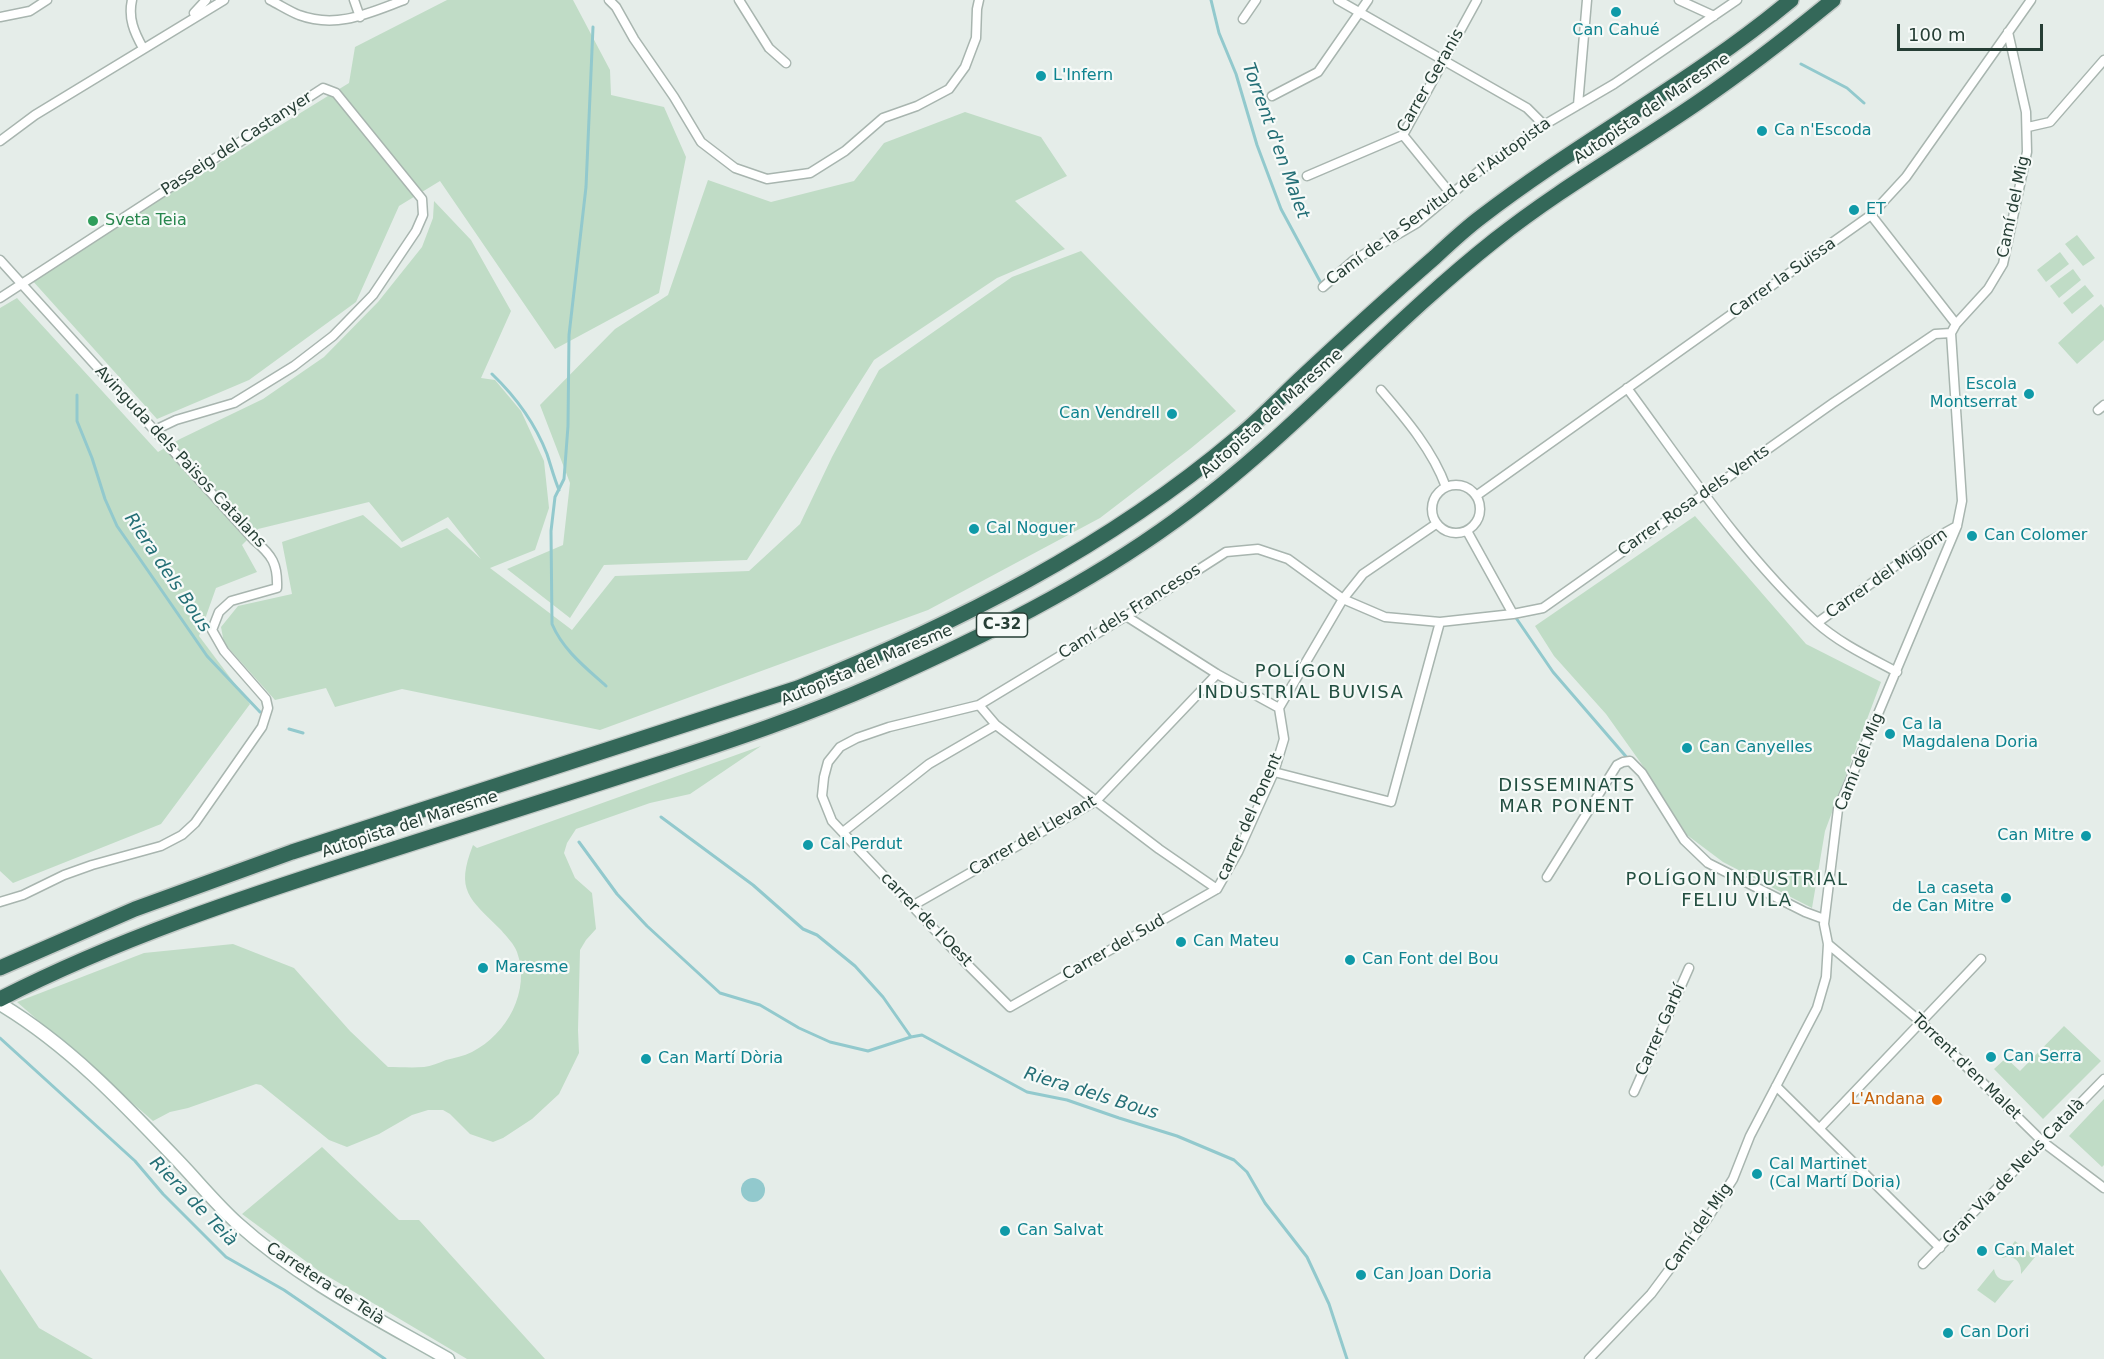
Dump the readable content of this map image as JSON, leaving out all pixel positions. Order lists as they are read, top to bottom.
{
  "streets": {
    "highway": ["Autopista del Maresme", "C-32"],
    "street": [
      "Carrer Geranis",
      "Passeig del Castanyer",
      "Camí de la Servitud de l'Autopista",
      "Camí del Mig",
      "Carrer la Suïssa",
      "Avinguda dels Països Catalans",
      "Carrer Rosa dels Vents",
      "Carrer del Migjorn",
      "Camí dels Francesos",
      "carrer del Ponent",
      "Carrer del Llevant",
      "carrer de l'Oest",
      "Carrer del Sud",
      "Carrer Garbí",
      "Torrent d'en Malet",
      "Gran Via de Neus Català",
      "Carretera de Teià"
    ]
  },
  "crossings": [
    ["Passeig del Castanyer", "Avinguda dels Països Catalans"],
    ["Camí del Mig", "Carrer la Suïssa"],
    ["Camí del Mig", "Carrer Rosa dels Vents"],
    ["Camí del Mig", "Carrer del Migjorn"],
    ["Camí del Mig", "Torrent d'en Malet"],
    ["Carrer Rosa dels Vents", "Camí dels Francesos"],
    ["Camí dels Francesos", "carrer de l'Oest"],
    ["carrer del Ponent", "Carrer del Sud"],
    ["Carrer del Llevant", "carrer de l'Oest"],
    ["carrer de l'Oest", "Carrer del Sud"],
    ["Torrent d'en Malet", "Gran Via de Neus Català"]
  ],
  "districts": ["POLÍGON INDUSTRIAL BUVISA", "DISSEMINATS MAR PONENT", "POLÍGON INDUSTRIAL FELIU VILA"],
  "water": ["Torrent d'en Malet", "Riera dels Bous", "Riera de Teià"],
  "places": [
    "Can Cahué",
    "L'Infern",
    "Ca n'Escoda",
    "ET",
    "Sveta Teia",
    "Escola Montserrat",
    "Can Vendrell",
    "Cal Noguer",
    "Can Colomer",
    "Ca la Magdalena Doria",
    "Can Canyelles",
    "Can Mitre",
    "Cal Perdut",
    "La caseta de Can Mitre",
    "Can Mateu",
    "Can Font del Bou",
    "Maresme",
    "Can Serra",
    "Can Martí Dòria",
    "L'Andana",
    "Cal Martinet (Cal Martí Doria)",
    "Can Salvat",
    "Can Malet",
    "Can Joan Doria",
    "Can Dori"
  ],
  "scale_bar": "100 m"
}
